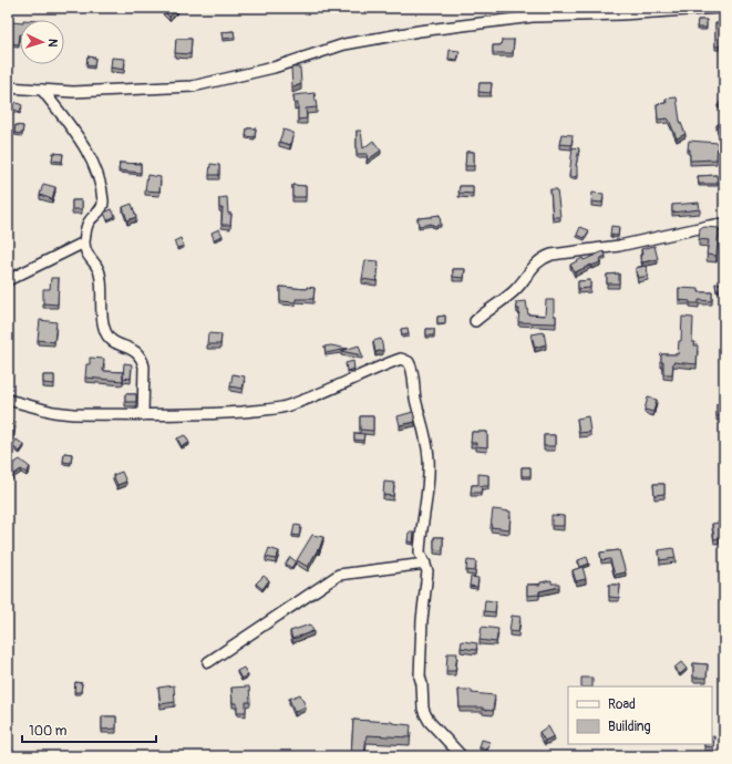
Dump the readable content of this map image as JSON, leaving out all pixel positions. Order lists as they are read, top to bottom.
{
  "legend": ["Road", "Building"],
  "scale_bar": "100 m",
  "north": "right"
}
